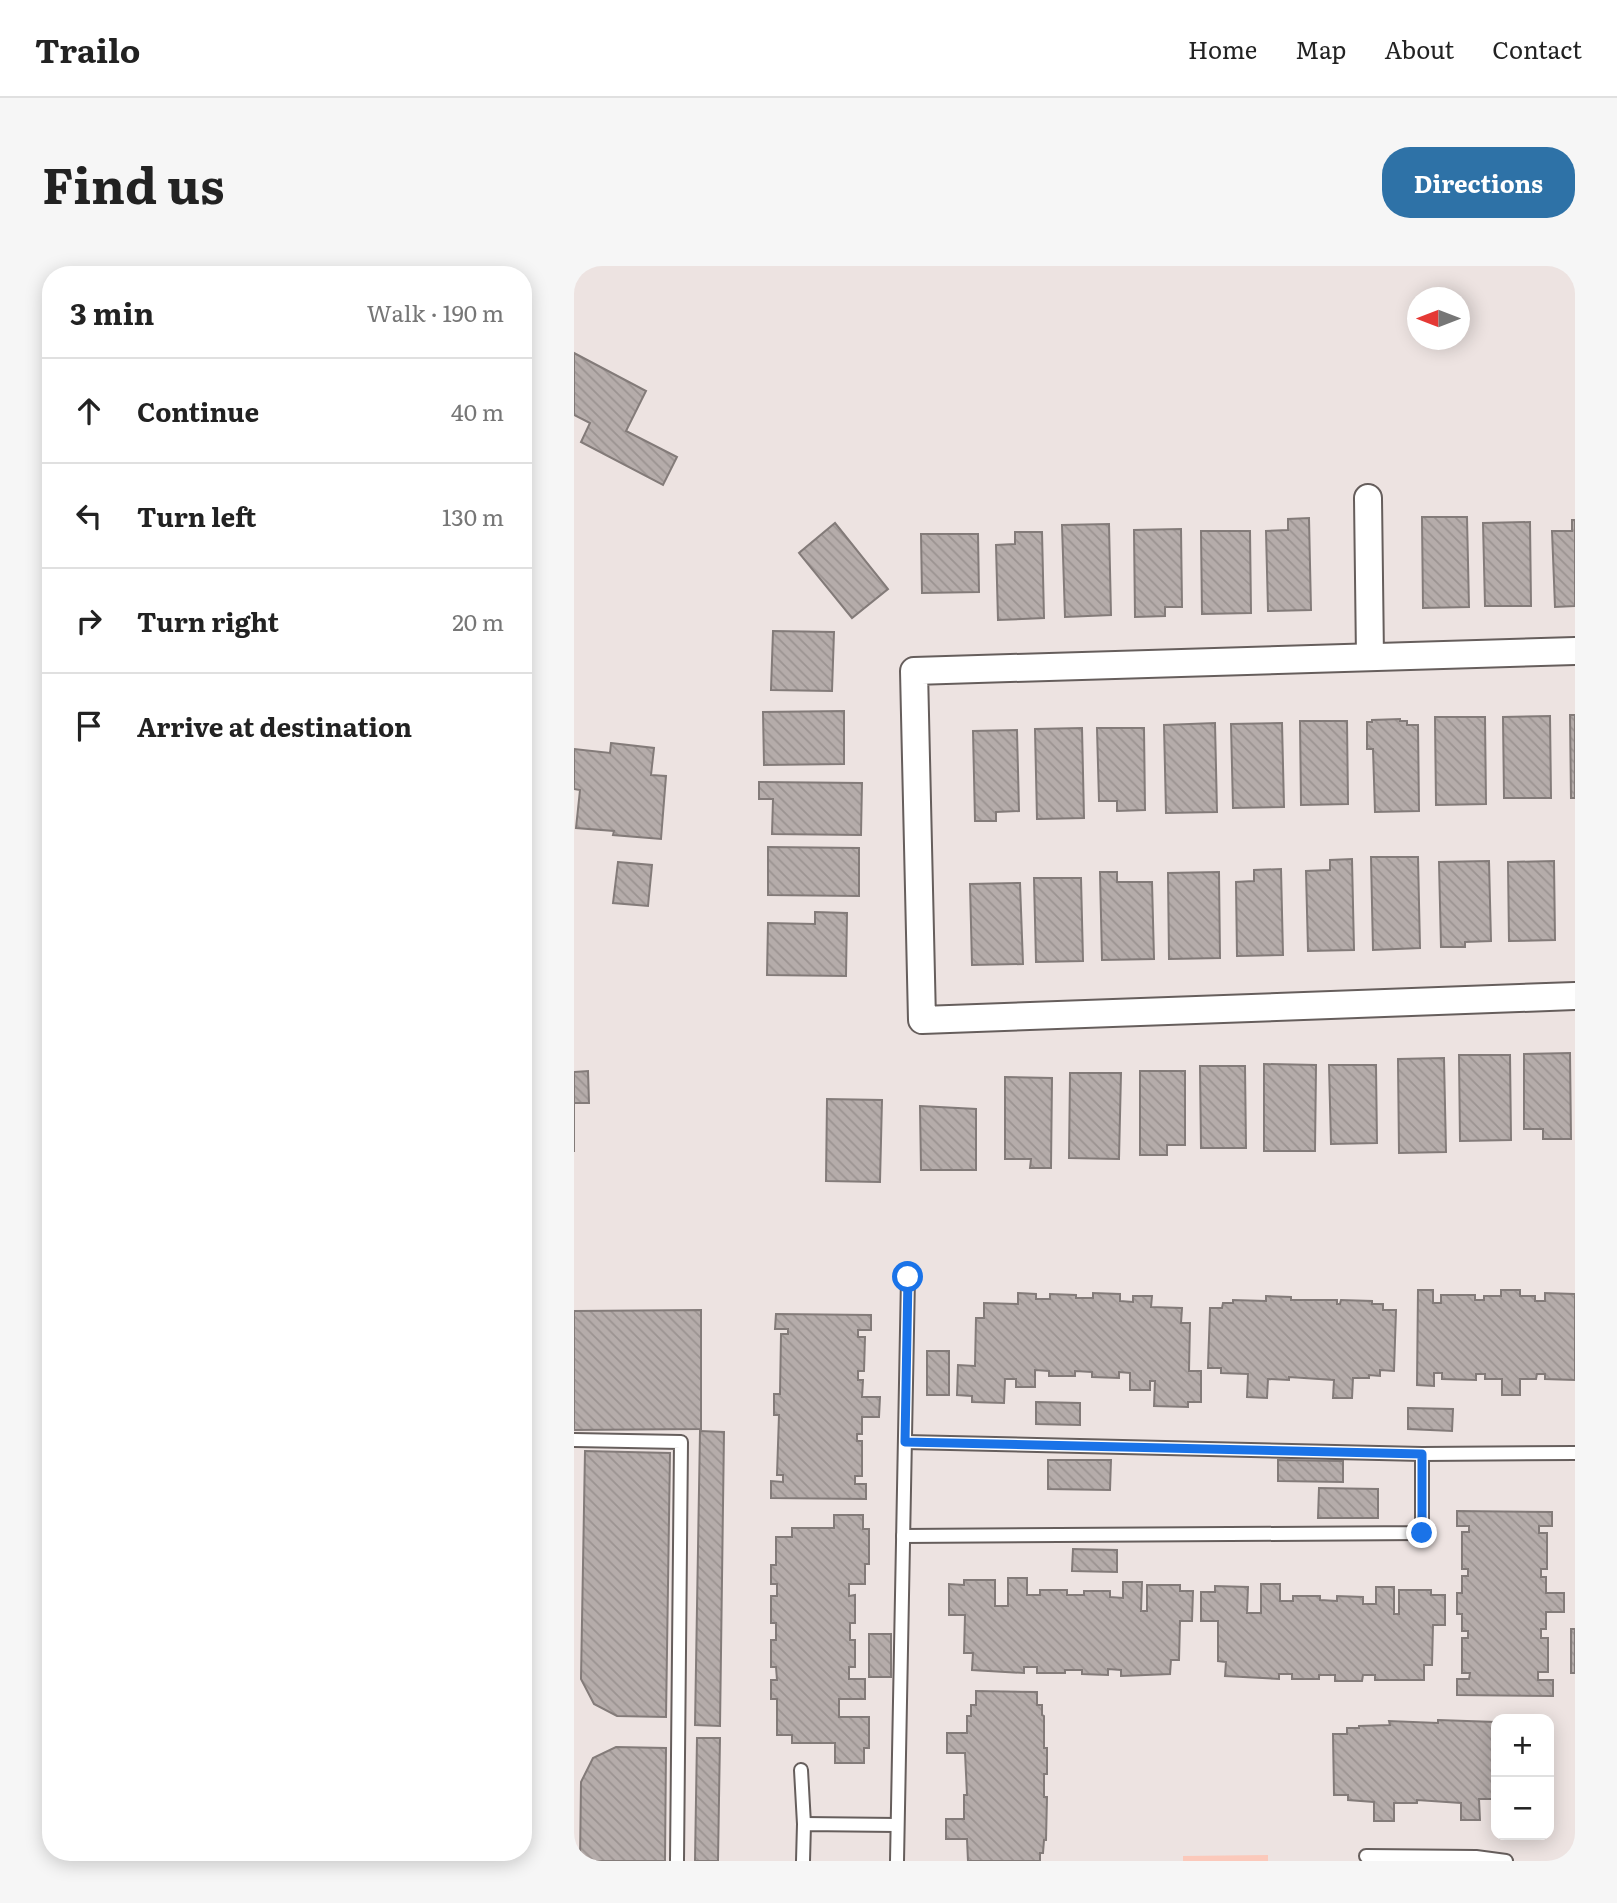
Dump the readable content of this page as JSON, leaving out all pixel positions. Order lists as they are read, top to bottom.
{
  "north": "left",
  "page": {
    "header": "Trailo",
    "nav": [
      "Home",
      "Map",
      "About",
      "Contact"
    ],
    "title": "Find us",
    "buttons": "Directions",
    "heading": ["3 min", "Walk · 190 m"],
    "list": [
      ["Continue", "40 m"],
      ["Turn left", "130 m"],
      ["Turn right", "20 m"],
      "Arrive at destination"
    ],
    "map_buttons": ["+", "−"]
  }
}
